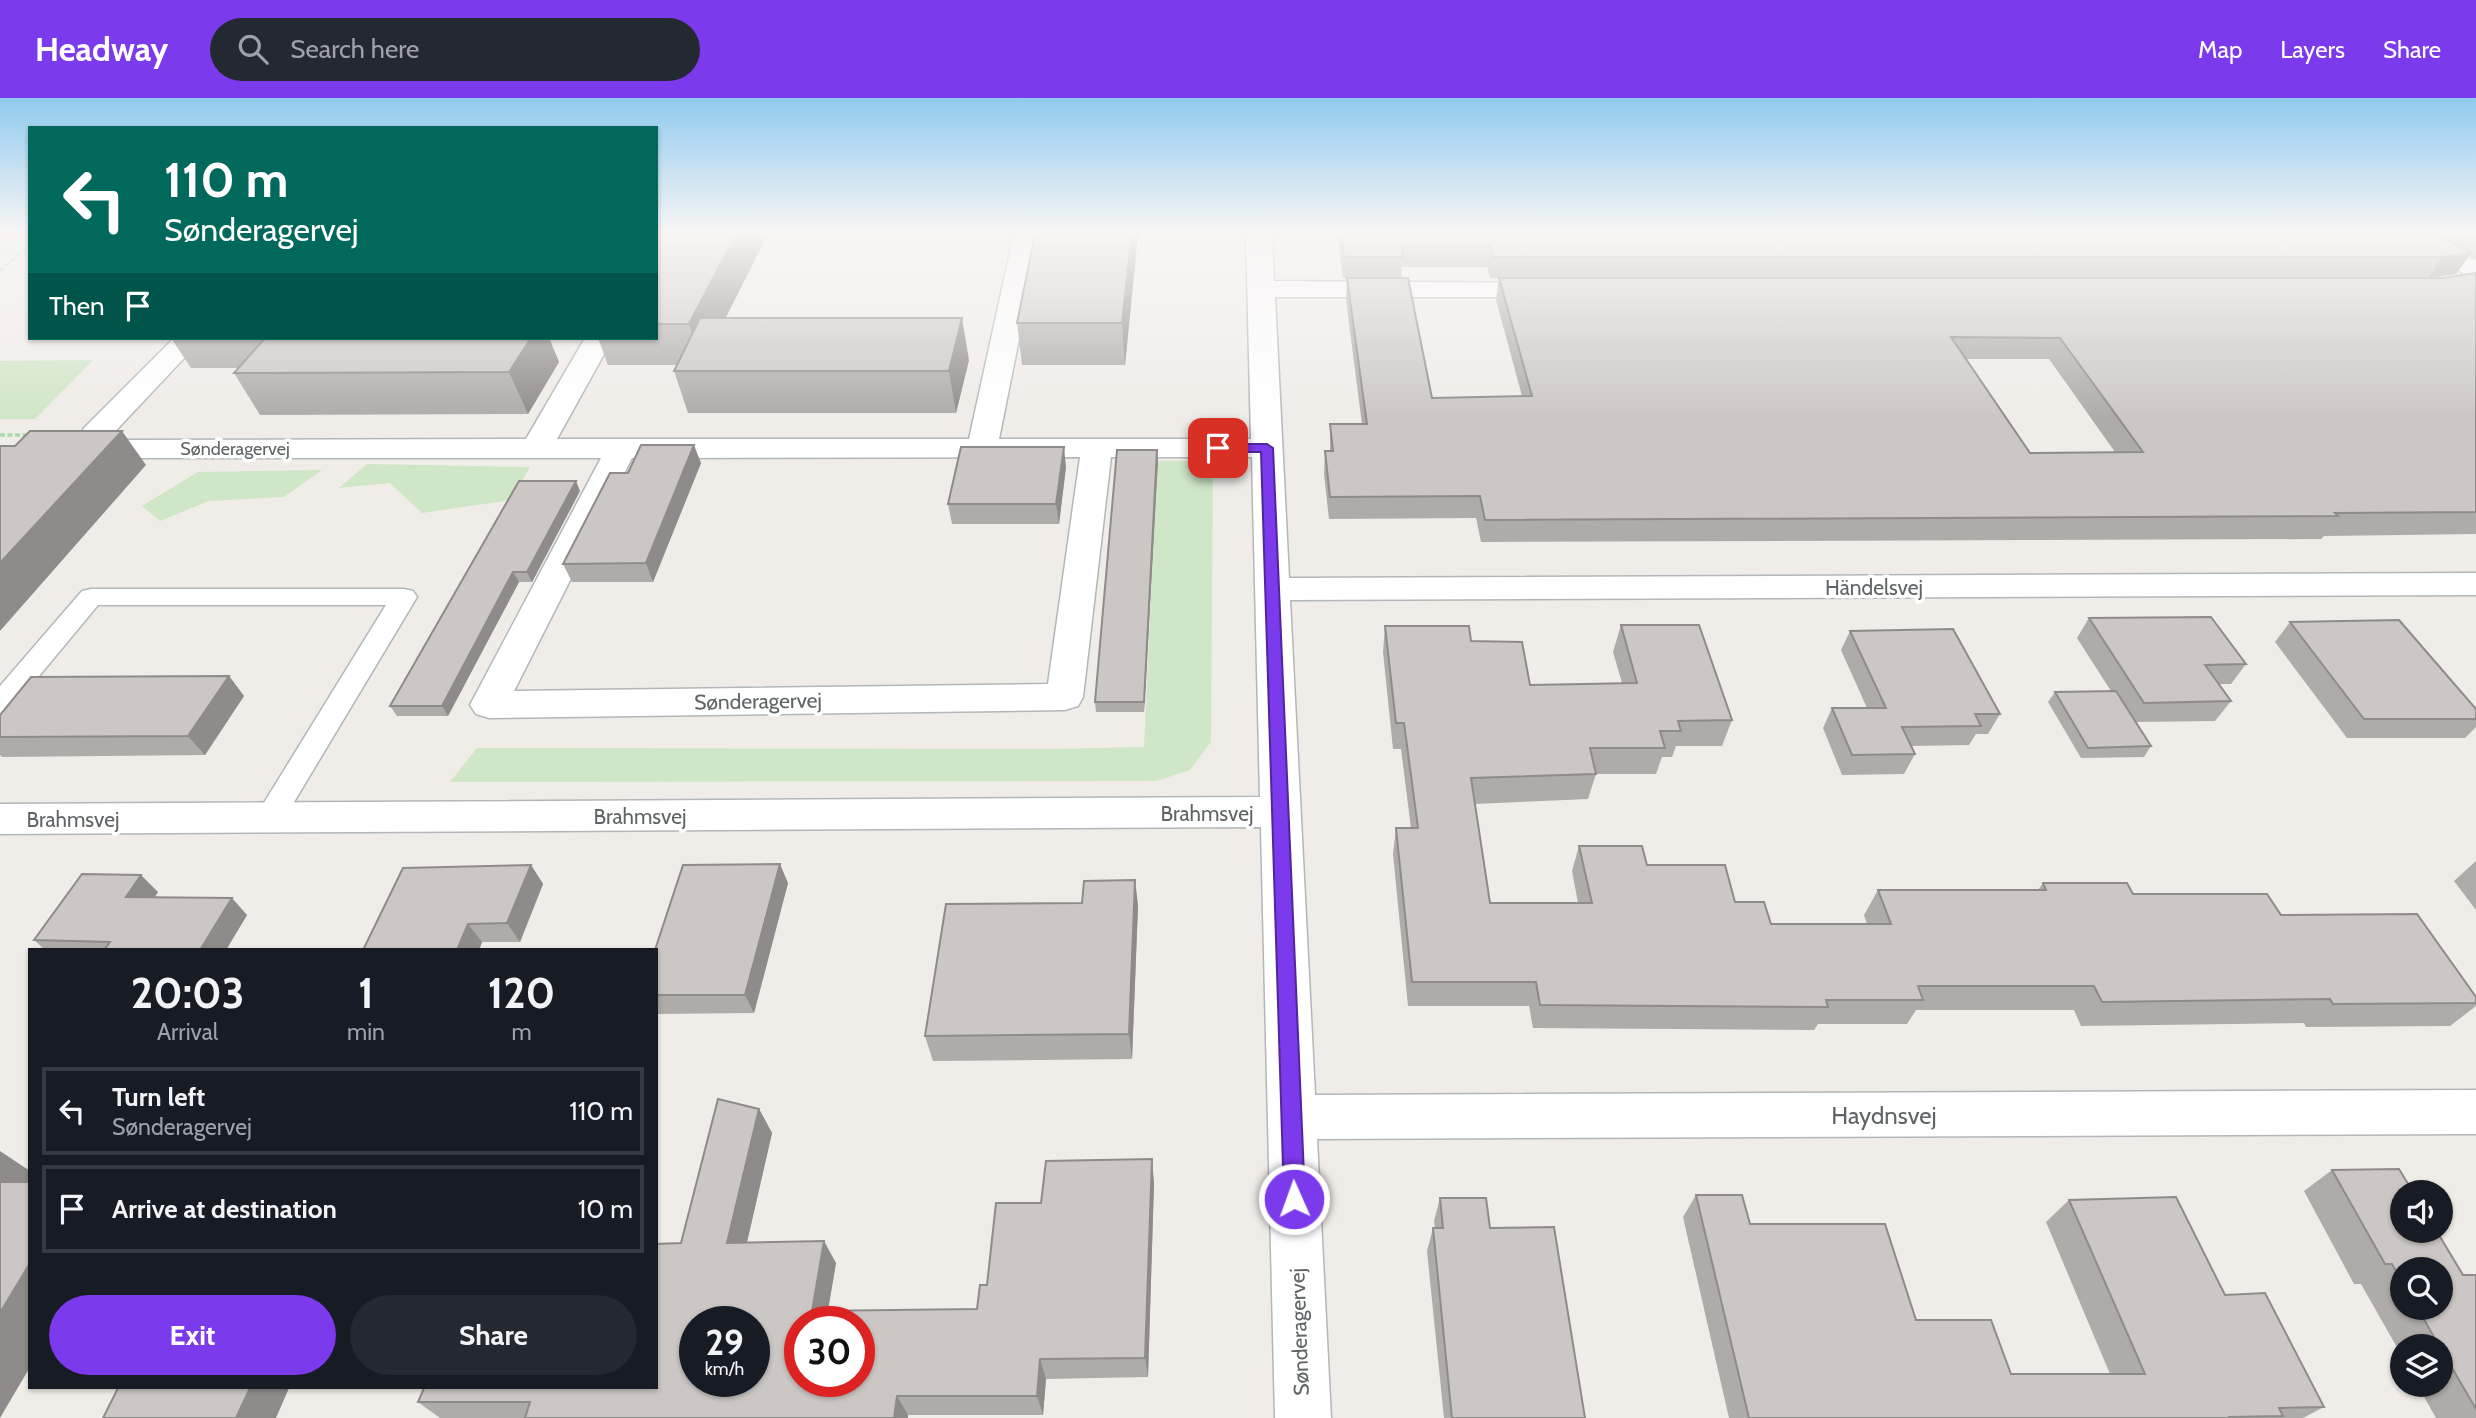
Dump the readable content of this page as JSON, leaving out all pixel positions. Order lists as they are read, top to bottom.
{
  "streets": {
    "street": [
      "Sønderagervej",
      "Händelsvej",
      "Brahmsvej",
      "Haydnsvej"
    ]
  },
  "crossings": [
    ["Sønderagervej", "Händelsvej"],
    ["Sønderagervej", "Brahmsvej"],
    ["Sønderagervej", "Haydnsvej"]
  ],
  "page": {
    "header": "Headway",
    "search": "Search here",
    "nav": ["Map", "Layers", "Share"],
    "turn": ["110 m", "Sønderagervej"],
    "then": "Then",
    "eta": [
      "20:03",
      "Arrival",
      "1",
      "min",
      "120",
      "m"
    ],
    "list": [
      {
        "name": "Turn left",
        "note": "Sønderagervej",
        "value": "110 m"
      },
      {
        "name": "Arrive at destination",
        "value": "10 m"
      }
    ],
    "buttons": ["Exit", "Share"],
    "speed": "29 km/h",
    "limit": "30"
  }
}
